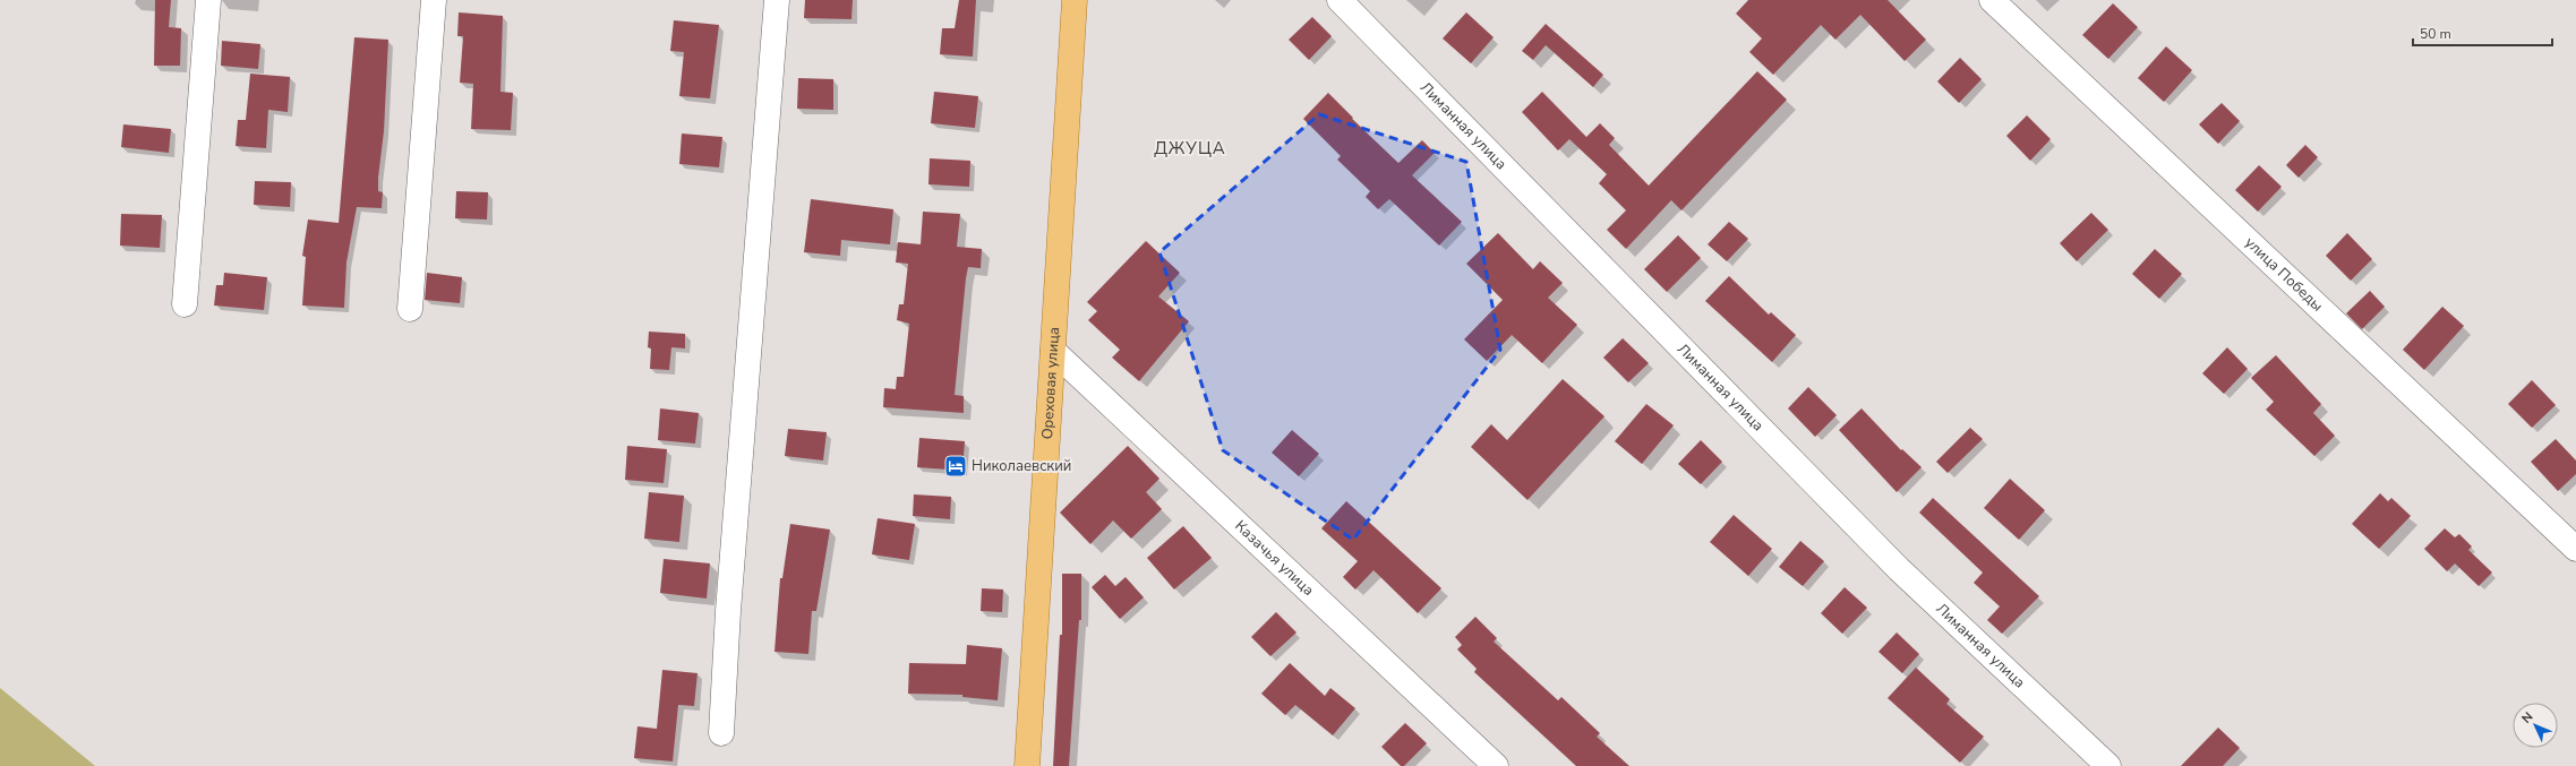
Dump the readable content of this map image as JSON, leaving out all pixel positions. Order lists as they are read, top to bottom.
{
  "streets": {
    "main road": ["Ореховая улица"],
    "street": ["Лиманная улица", "улица Победы", "Казачья улица"]
  },
  "crossings": [
    ["Ореховая улица", "Казачья улица"]
  ],
  "districts": ["ДЖУЦА"],
  "places": {
    "hotel": ["Николаевский"]
  },
  "scale_bar": "50 m",
  "north": "top left"
}
